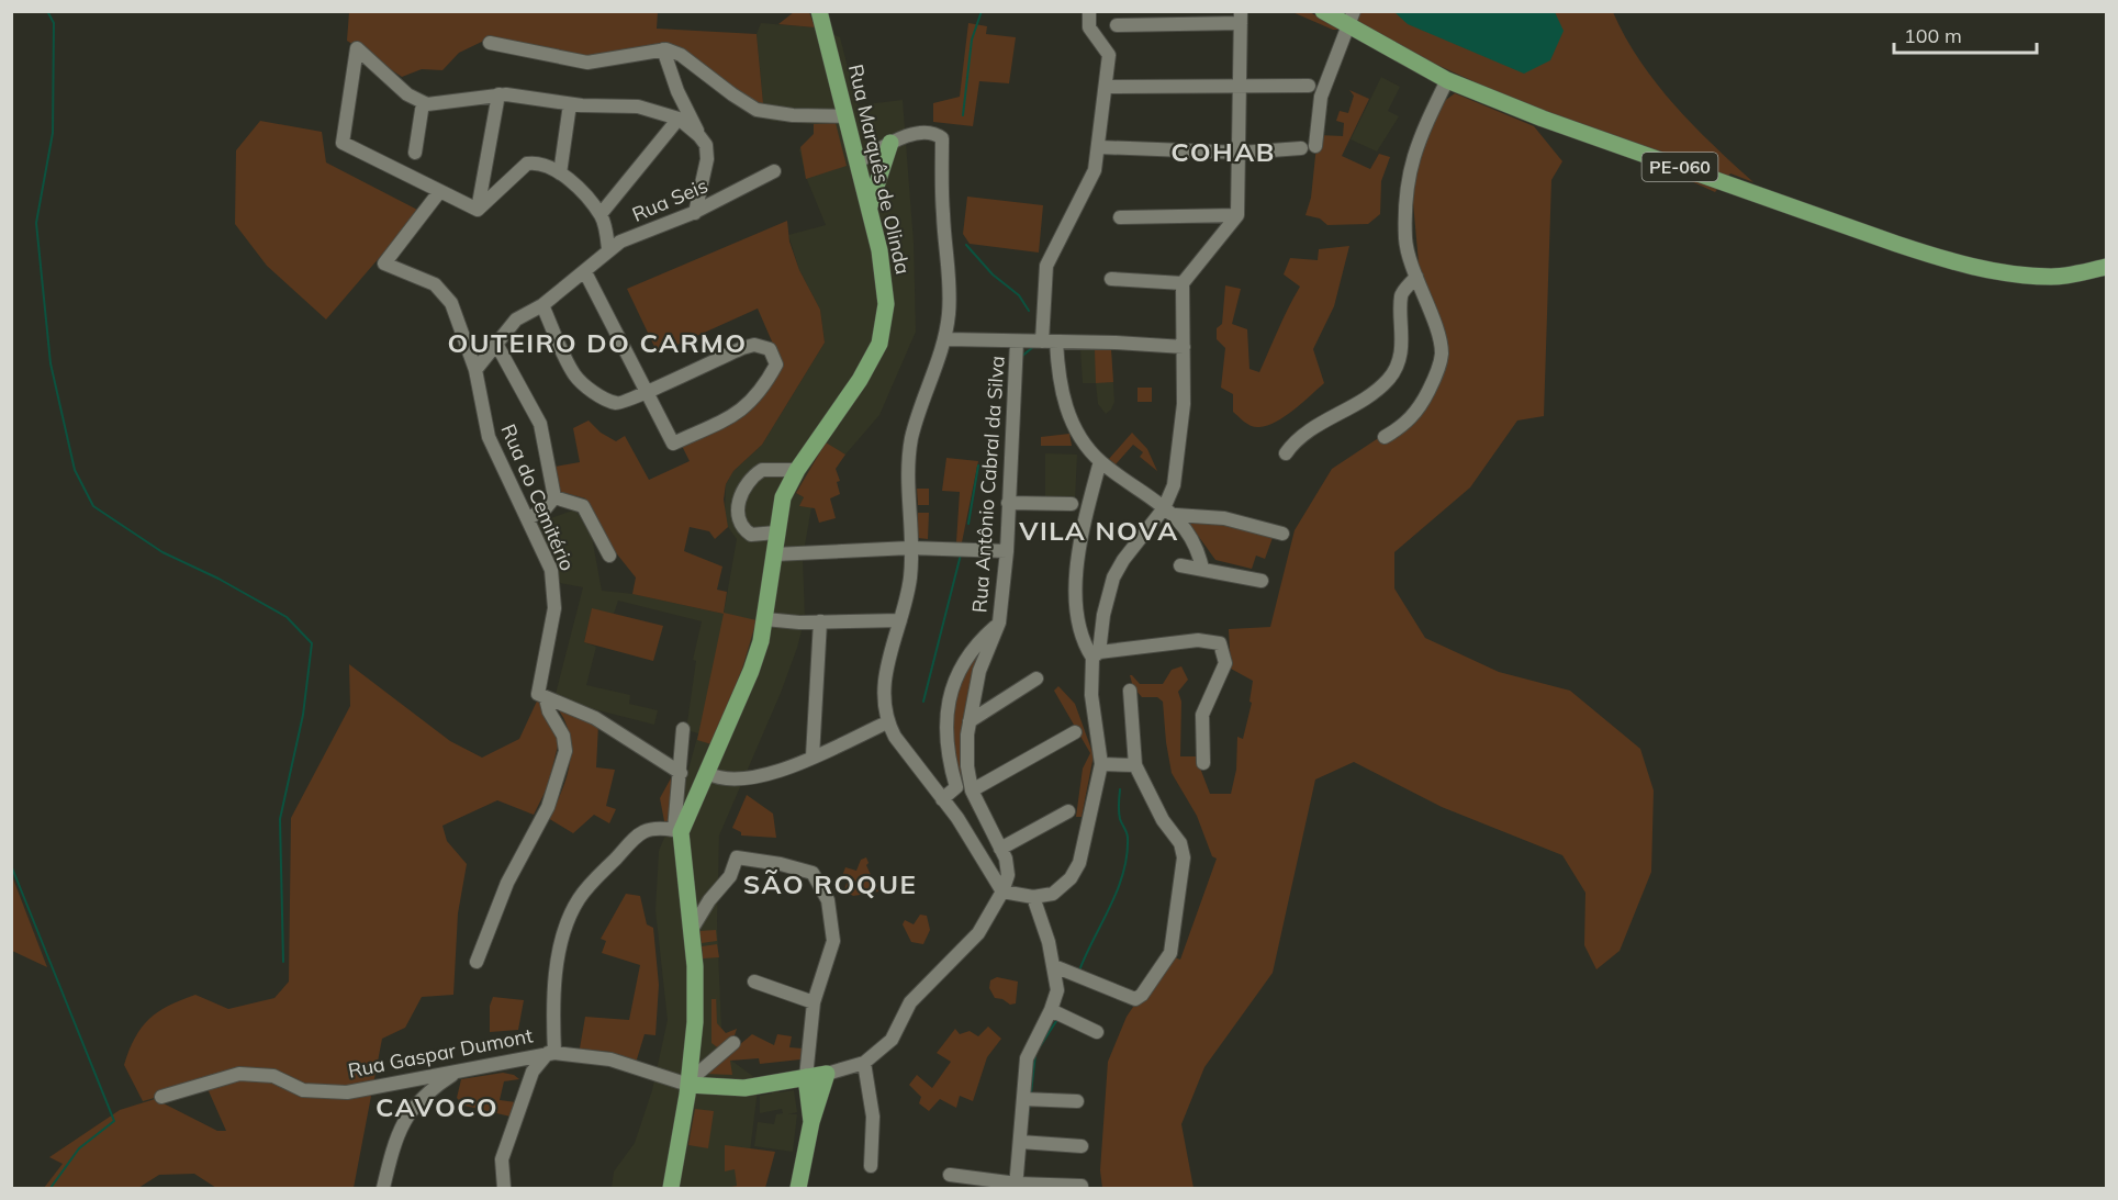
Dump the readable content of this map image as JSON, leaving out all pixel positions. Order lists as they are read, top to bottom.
{
  "streets": {
    "main road": ["PE-060", "Rua Marquês de Olinda"],
    "street": [
      "Rua Seis",
      "Rua Antônio Cabral da Silva",
      "Rua do Cemitério",
      "Rua Gaspar Dumont"
    ]
  },
  "crossings": [
    ["Rua Marquês de Olinda", "Rua Gaspar Dumont"]
  ],
  "districts": [
    "COHAB",
    "OUTEIRO DO CARMO",
    "VILA NOVA",
    "SÃO ROQUE",
    "CAVOCO"
  ],
  "scale_bar": "100 m"
}
